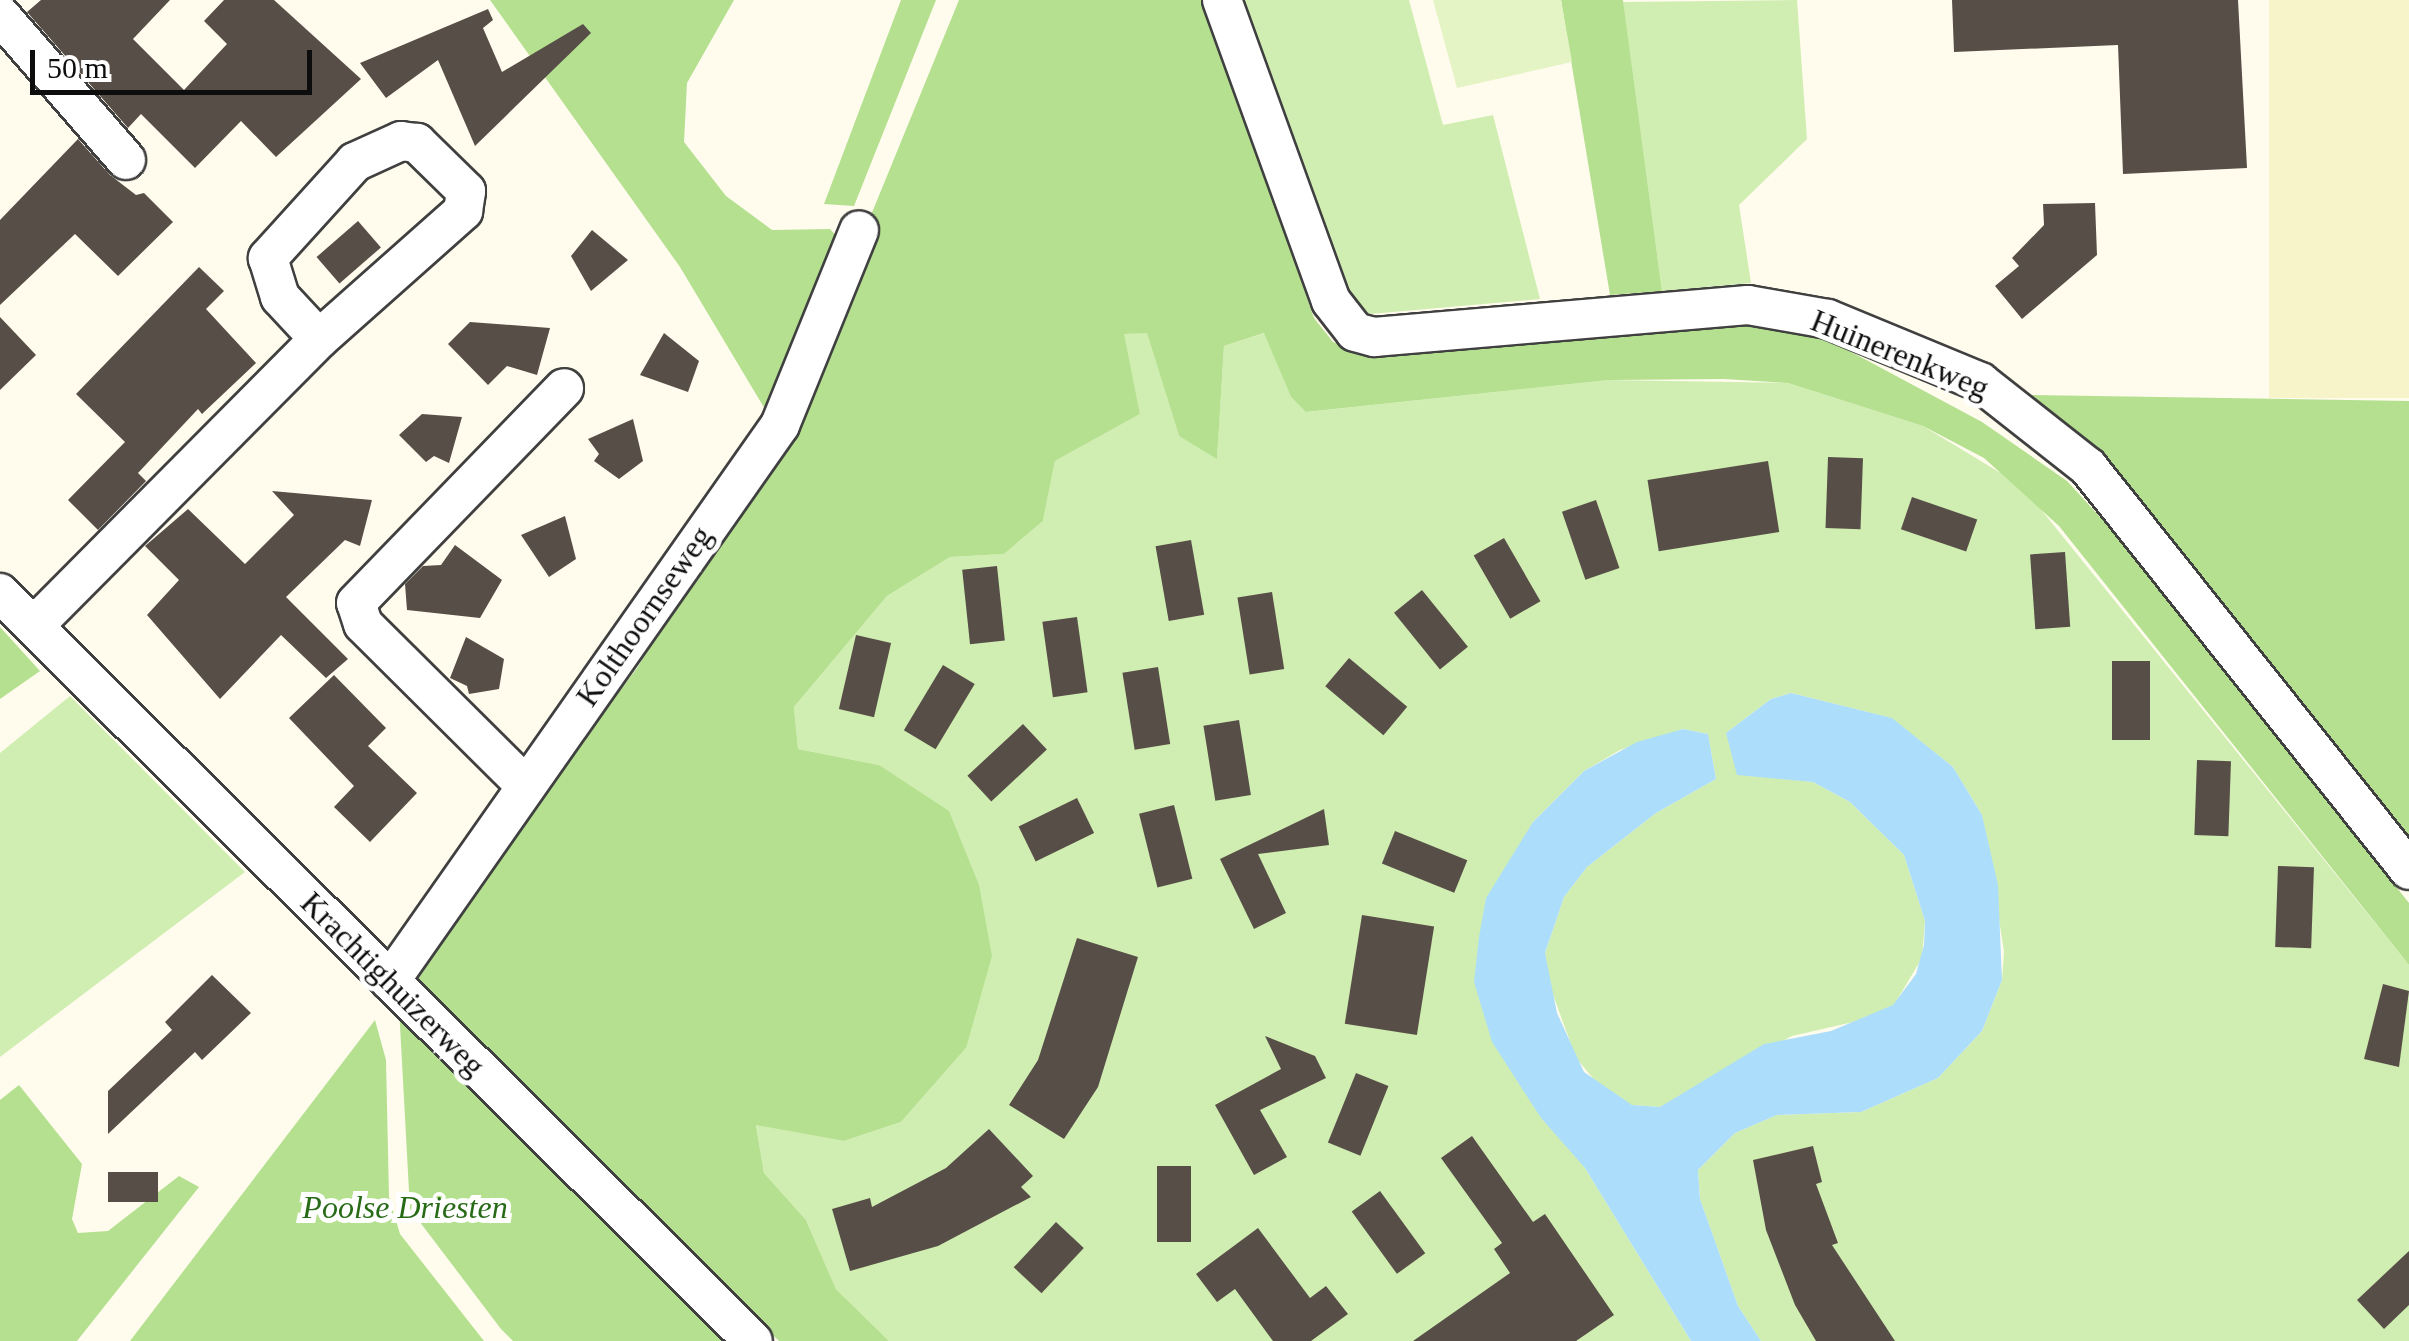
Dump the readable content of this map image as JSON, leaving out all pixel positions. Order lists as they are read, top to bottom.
{
  "streets": {
    "street": ["Huinerenkweg", "Kolthoornseweg", "Krachtighuizerweg"]
  },
  "crossings": [
    ["Kolthoornseweg", "Krachtighuizerweg"]
  ],
  "parks": ["Poolse Driesten"],
  "scale_bar": "50 m"
}
